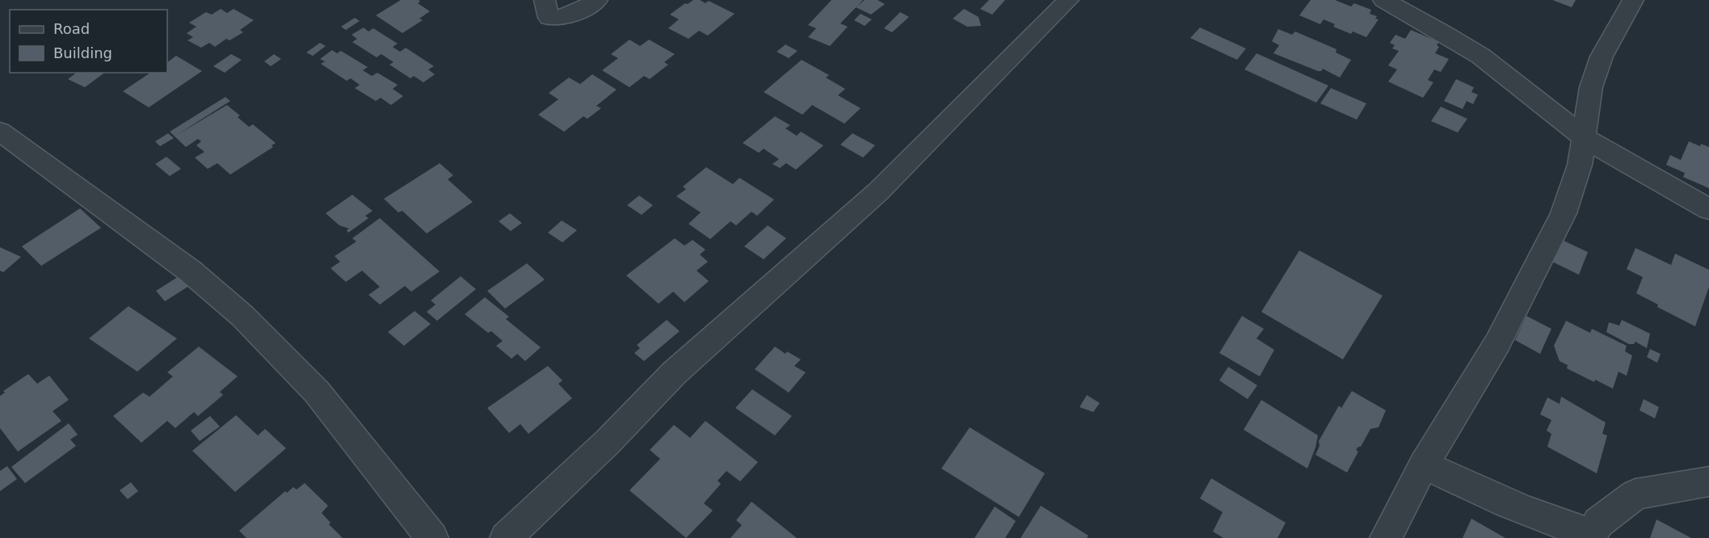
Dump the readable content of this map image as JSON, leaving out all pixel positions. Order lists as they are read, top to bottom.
{
  "legend": ["Road", "Building"]
}
